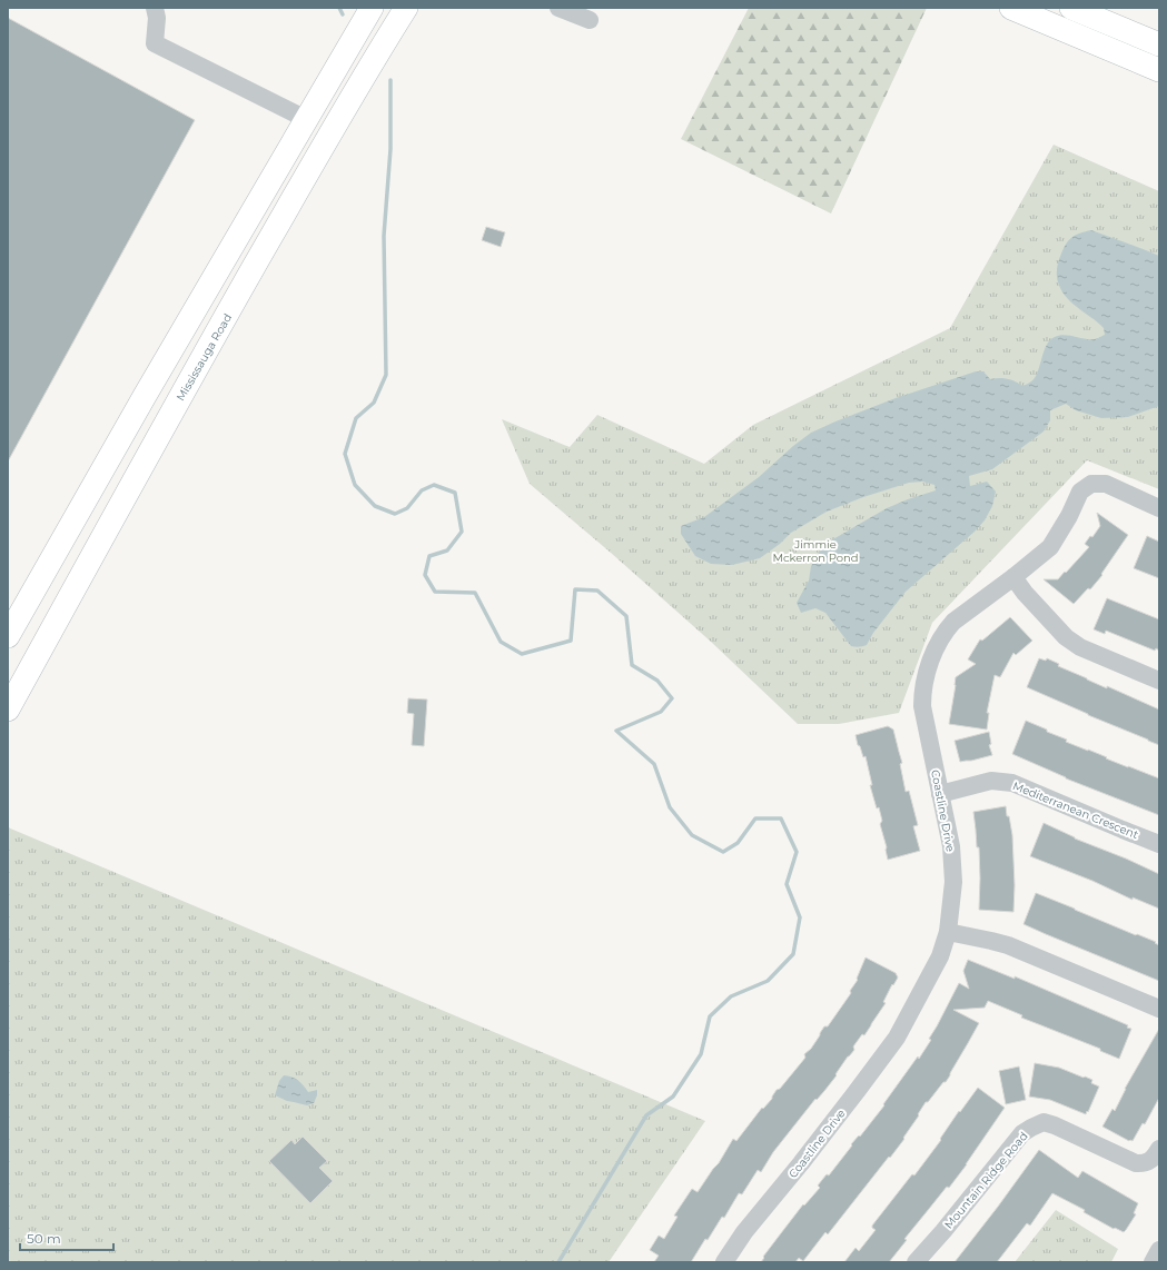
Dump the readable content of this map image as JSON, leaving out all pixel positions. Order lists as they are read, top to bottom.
{
  "streets": {
    "main road": ["Mississauga Road"],
    "street": ["Mediterranean Crescent", "Coastline Drive", "Mountain Ridge Road"]
  },
  "crossings": [
    ["Mediterranean Crescent", "Coastline Drive"]
  ],
  "parks": ["Jimmie Mckerron Pond"],
  "scale_bar": "50 m"
}
